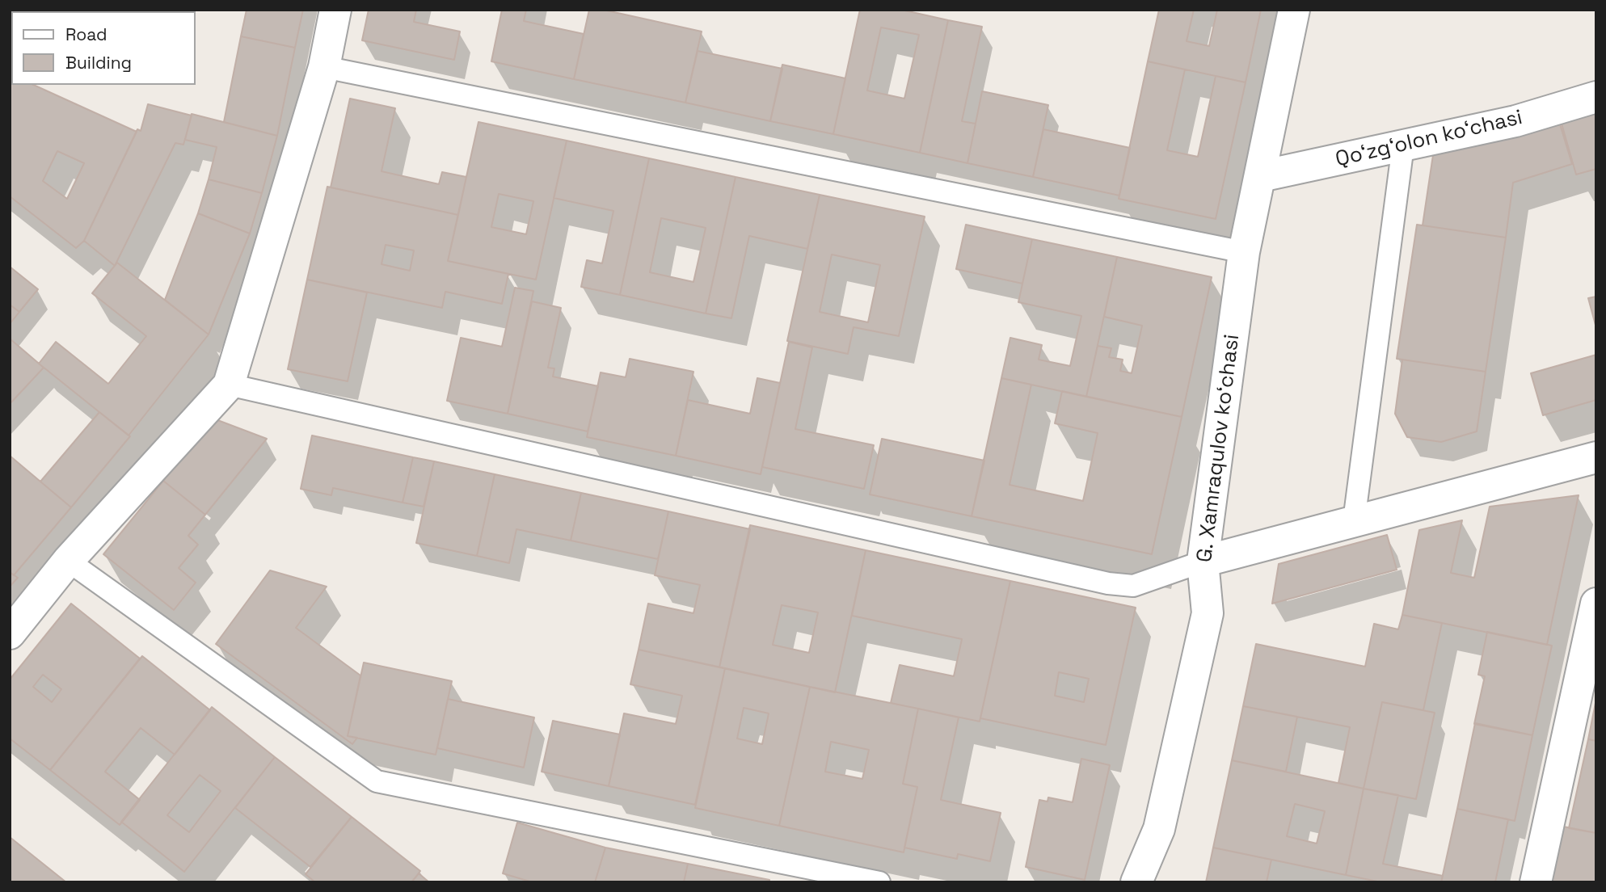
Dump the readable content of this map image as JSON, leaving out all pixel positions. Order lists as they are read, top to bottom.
{
  "streets": {
    "street": ["Qoʻzgʻolon koʻchasi", "G. Xamraqulov koʻchasi"]
  },
  "crossings": [
    ["Qoʻzgʻolon koʻchasi", "G. Xamraqulov koʻchasi"]
  ],
  "legend": ["Road", "Building"]
}
